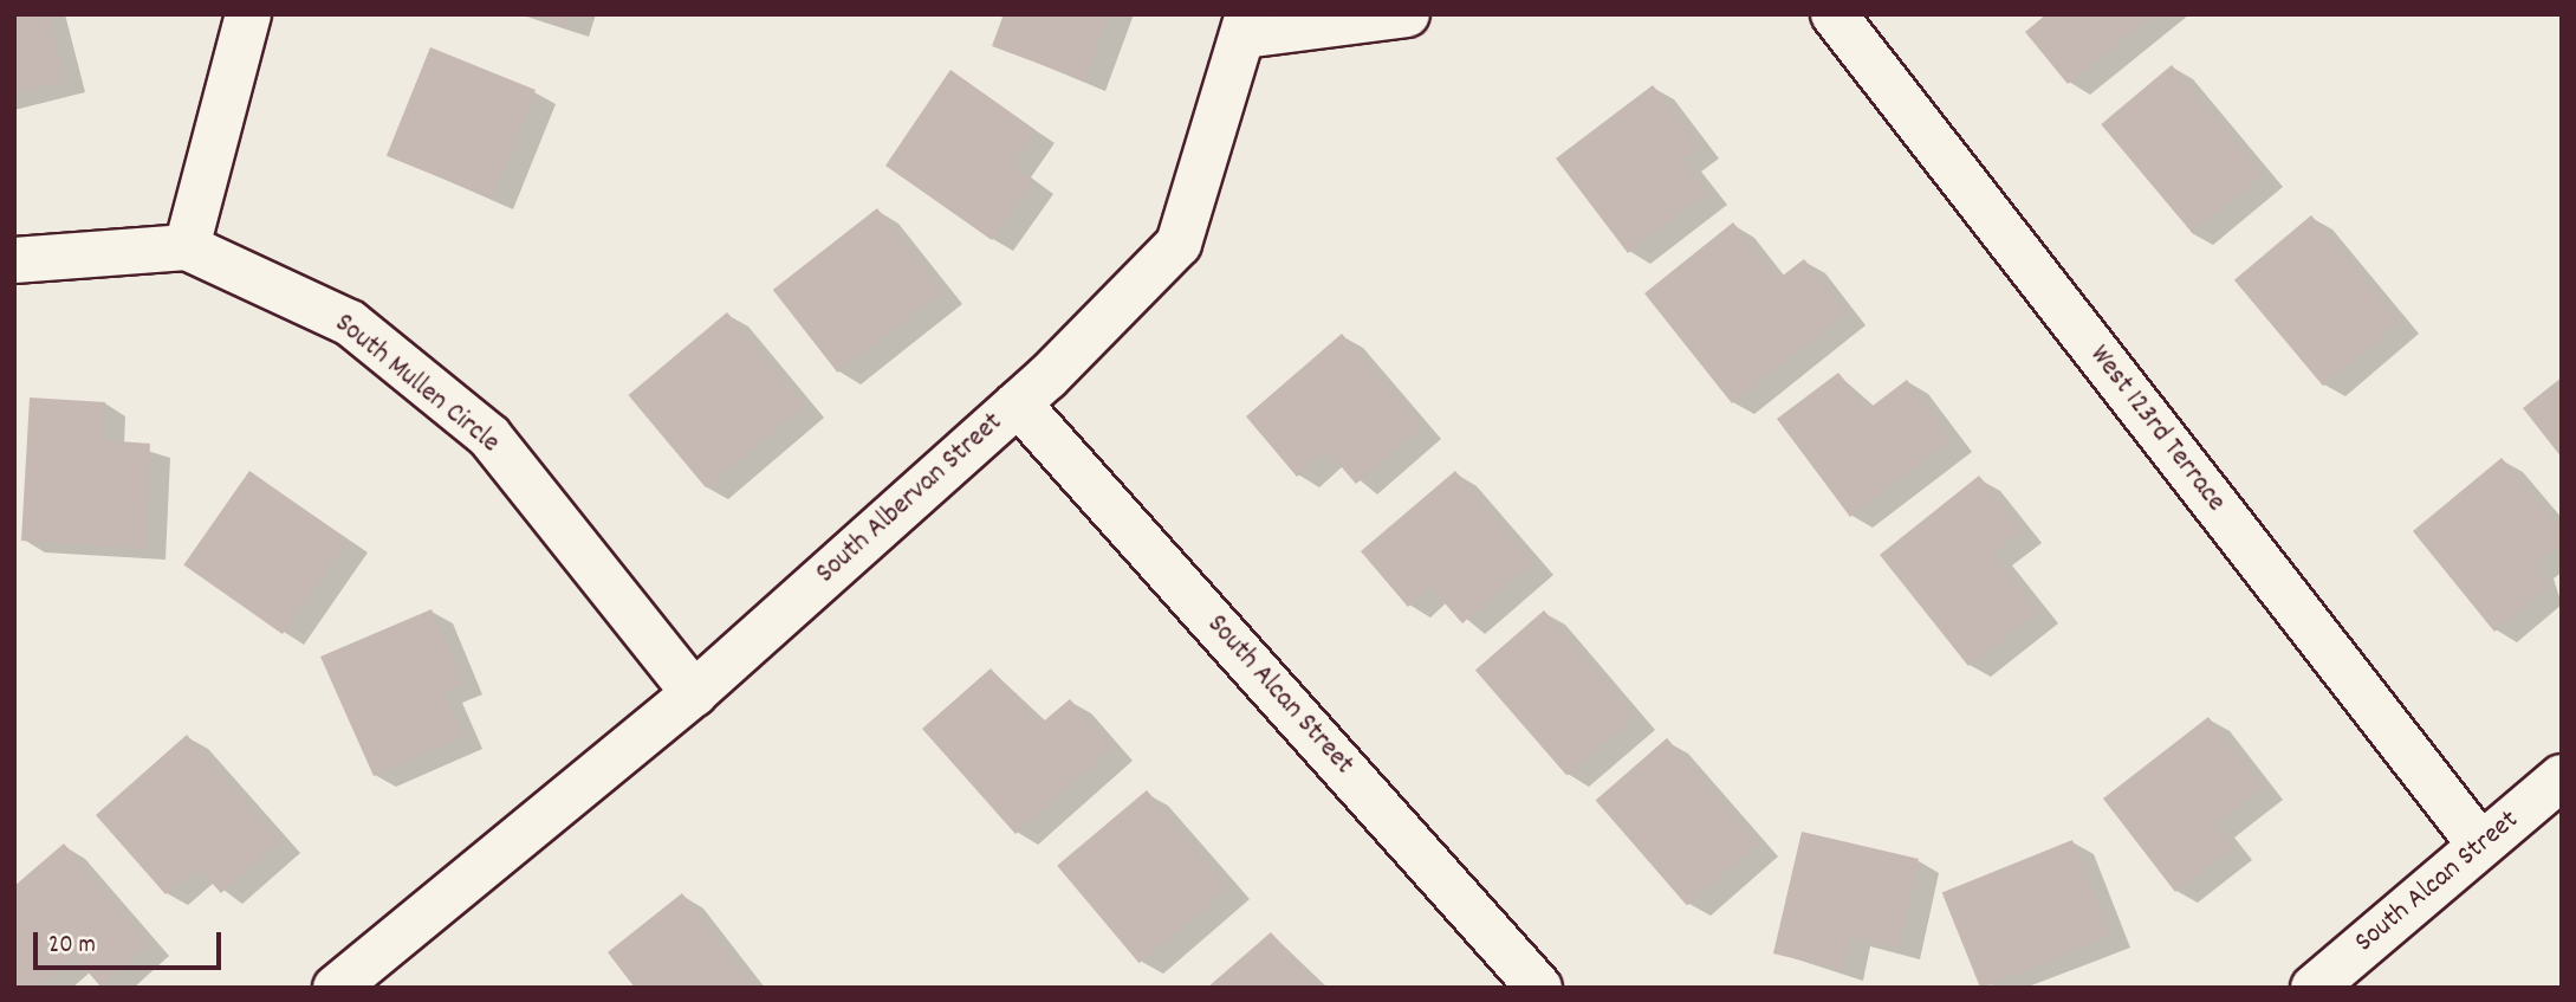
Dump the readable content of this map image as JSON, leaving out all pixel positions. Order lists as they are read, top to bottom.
{
  "streets": {
    "street": [
      "South Mullen Circle",
      "West 123rd Terrace",
      "South Albervan Street",
      "South Alcan Street"
    ]
  },
  "crossings": [
    ["South Mullen Circle", "South Albervan Street"],
    ["West 123rd Terrace", "South Alcan Street"],
    ["South Albervan Street", "South Alcan Street"]
  ],
  "scale_bar": "20 m"
}
